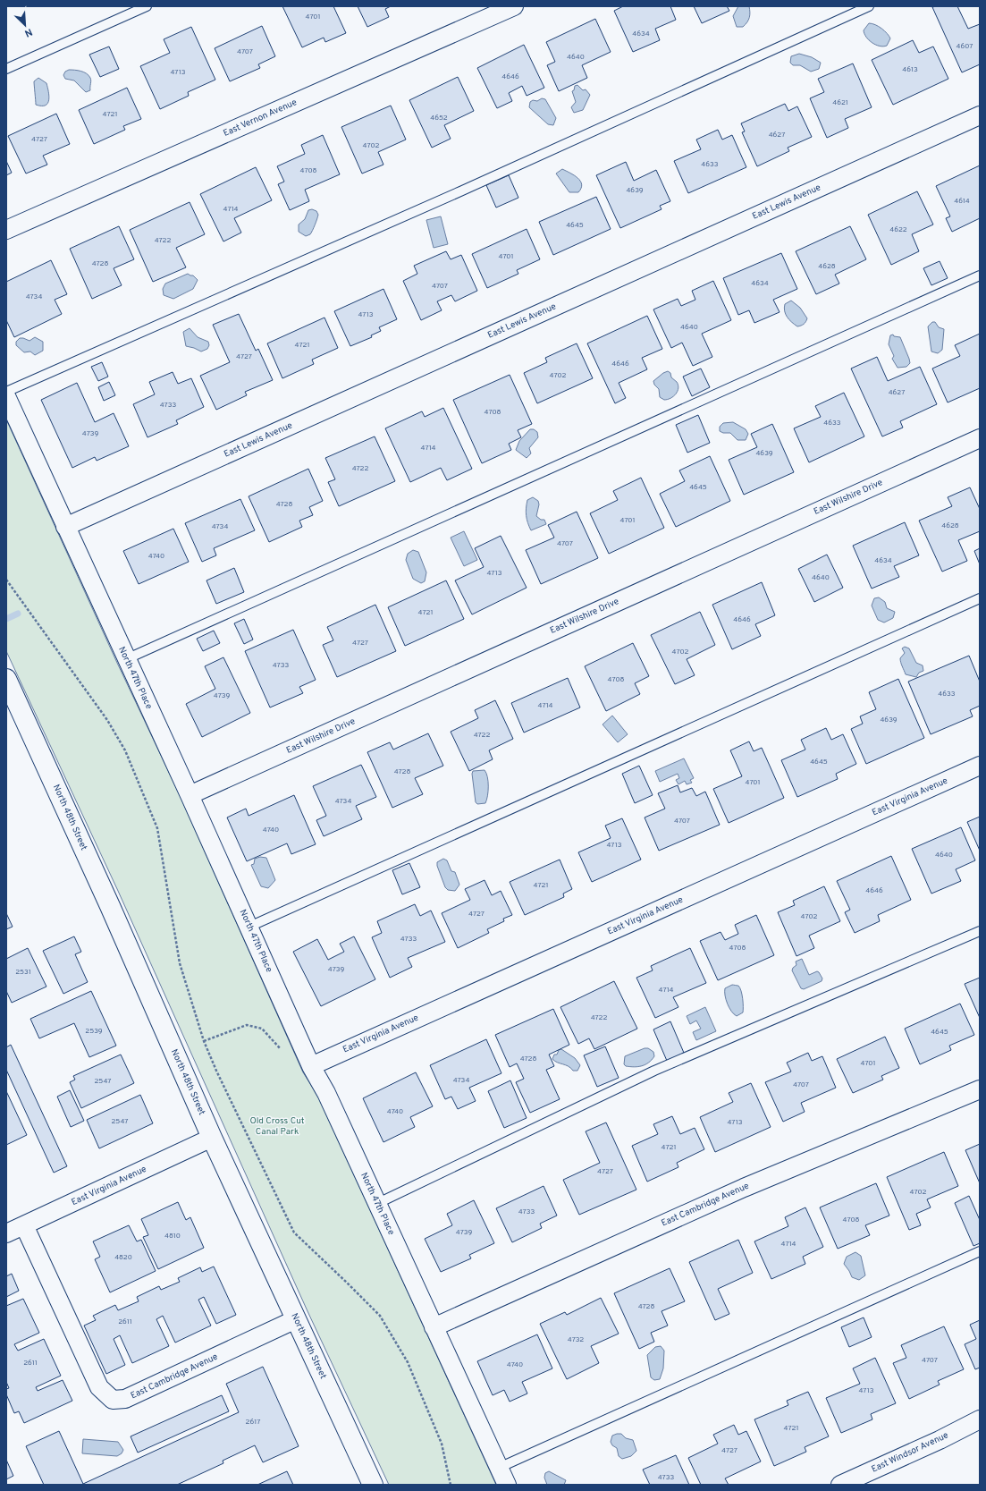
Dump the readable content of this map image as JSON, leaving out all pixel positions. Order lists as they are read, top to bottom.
{
  "streets": {
    "street": [
      "East Vernon Avenue",
      "East Lewis Avenue",
      "East Wilshire Drive",
      "North 47th Place",
      "East Virginia Avenue",
      "North 48th Street",
      "East Cambridge Avenue",
      "East Windsor Avenue"
    ]
  },
  "crossings": [
    ["East Lewis Avenue", "North 47th Place"],
    ["East Wilshire Drive", "North 47th Place"],
    ["North 47th Place", "East Virginia Avenue"],
    ["North 47th Place", "East Cambridge Avenue"],
    ["East Virginia Avenue", "North 48th Street"],
    ["East Virginia Avenue", "East Cambridge Avenue"],
    ["North 48th Street", "East Cambridge Avenue"]
  ],
  "parks": ["Old Cross Cut Canal Park"],
  "house_numbers": [
    "4701",
    "4634",
    "4607",
    "4707",
    "4640",
    "4613",
    "4713",
    "4646",
    "4621",
    "4721",
    "4652",
    "4627",
    "4727",
    "4702",
    "4633",
    "4708",
    "4639",
    "4614",
    "4714",
    "4645",
    "4622",
    "4722",
    "4701",
    "4728",
    "4628",
    "4634",
    "4707",
    "4734",
    "4713",
    "4640",
    "4721",
    "4727",
    "4646",
    "4702",
    "4627",
    "4733",
    "4708",
    "4633",
    "4739",
    "4714",
    "4639",
    "4722",
    "4645",
    "4728",
    "4701",
    "4628",
    "4734",
    "4707",
    "4740",
    "4634",
    "4713",
    "4640",
    "4721",
    "4646",
    "4727",
    "4702",
    "4733",
    "4708",
    "4633",
    "4739",
    "4714",
    "4639",
    "4722",
    "4645",
    "4728",
    "4701",
    "4734",
    "4707",
    "4740",
    "4713",
    "4640",
    "4721",
    "4646",
    "4727",
    "4702",
    "4733",
    "4708",
    "4739",
    "2531",
    "4714",
    "4722",
    "2539",
    "4645",
    "4728",
    "4701",
    "4734",
    "2547",
    "4707",
    "4740",
    "2547",
    "4713",
    "4721",
    "4727",
    "4702",
    "4733",
    "4708",
    "4739",
    "4810",
    "4714",
    "4820",
    "4728",
    "2611",
    "4732",
    "4707",
    "2611",
    "4740",
    "4713",
    "2617",
    "4721",
    "4727",
    "4733"
  ],
  "north": "bottom right"
}
